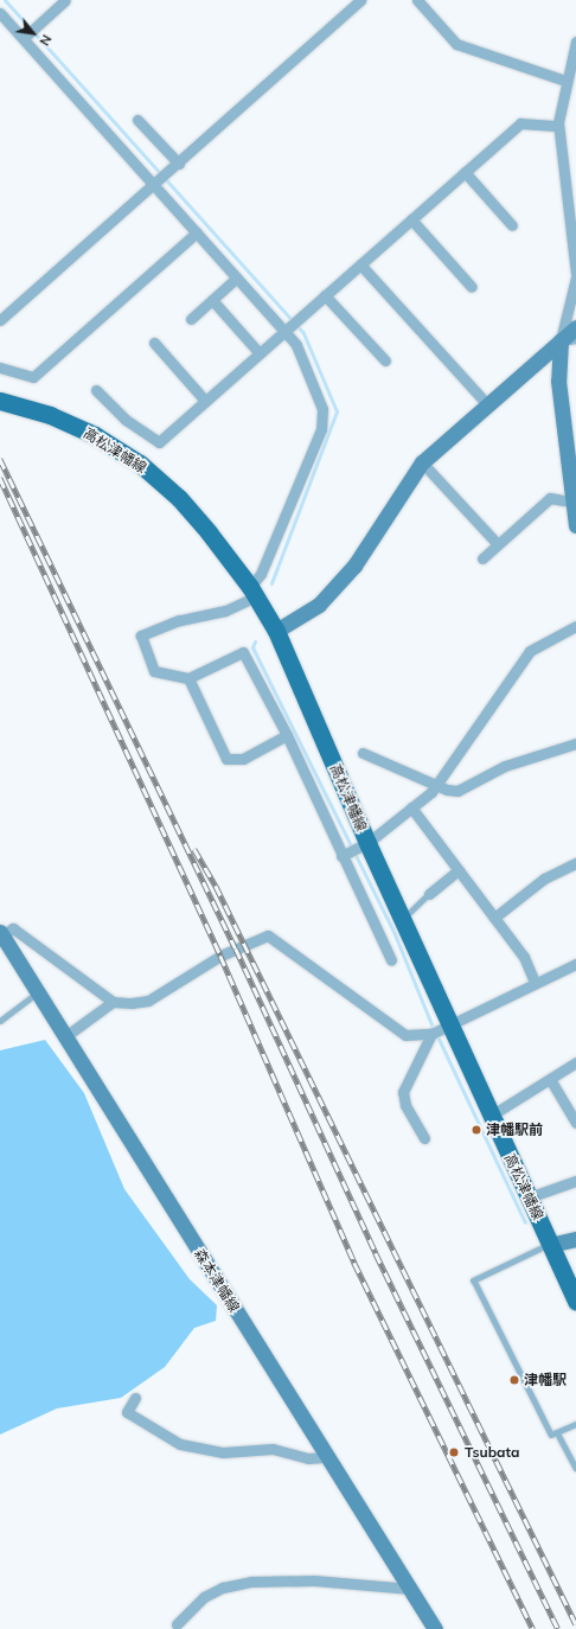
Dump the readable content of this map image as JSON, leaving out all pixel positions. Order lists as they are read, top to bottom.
{
  "streets": {
    "main road": ["高松津幡線", "森本津幡線"]
  },
  "places": ["津幡駅前", "津幡駅", "Tsubata"],
  "north": "bottom right"
}
